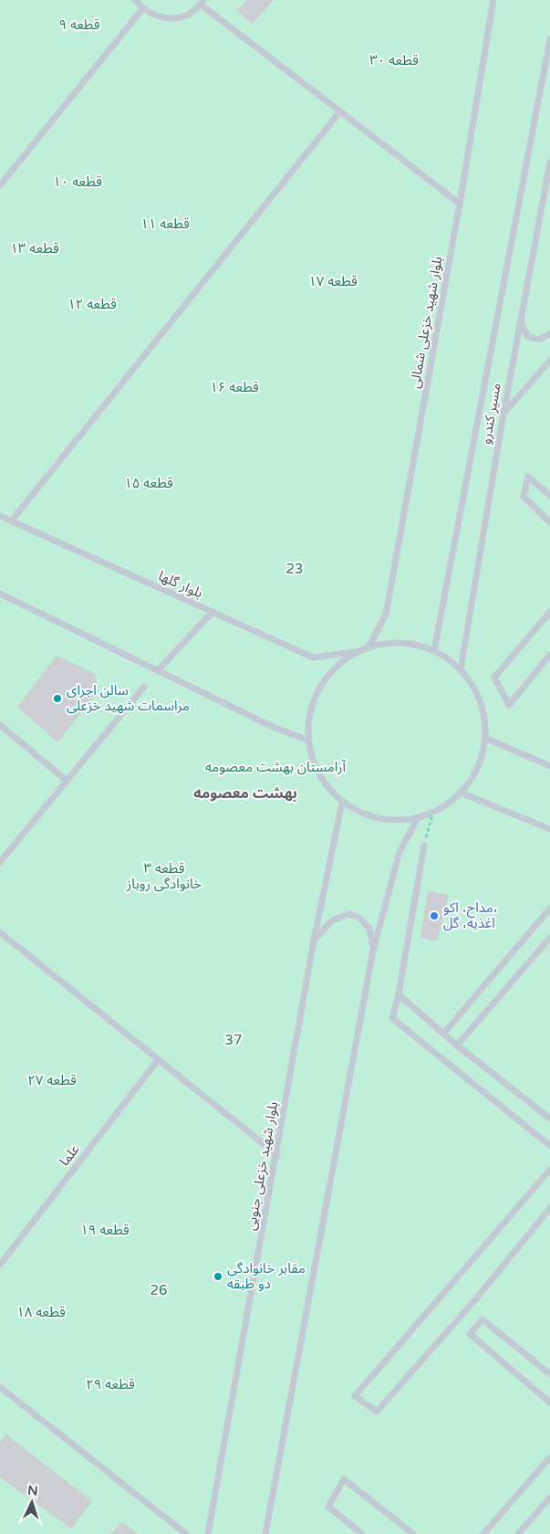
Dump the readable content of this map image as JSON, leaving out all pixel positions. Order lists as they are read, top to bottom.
{
  "streets": {
    "lane": [
      "بلوار شهید خزعلی شمالی",
      "مسیر کندرو",
      "بلوار گلها",
      "علما",
      "بلوار شهید خزعلی جنوبی"
    ]
  },
  "districts": ["بهشت معصومه"],
  "parks": [
    "قطعه ۹",
    "قطعه ۳۰",
    "قطعه ۱۰",
    "قطعه ۱۱",
    "قطعه ۱۳",
    "قطعه ۱۷",
    "قطعه ۱۲",
    "قطعه ۱۶",
    "قطعه ۱۵",
    "23",
    "آرامستان بهشت معصومه",
    "قطعه ۳ خانوادگی روباز",
    "37",
    "قطعه ۲۷",
    "قطعه ۱۹",
    "26",
    "قطعه ۱۸",
    "قطعه ۲۹"
  ],
  "places": ["سالن اجرای مراسمات شهید خزعلی", "مداح، اکو، اغذیه، گل", "مقابر خانوادگی دو طبقه"],
  "north": "top"
}
